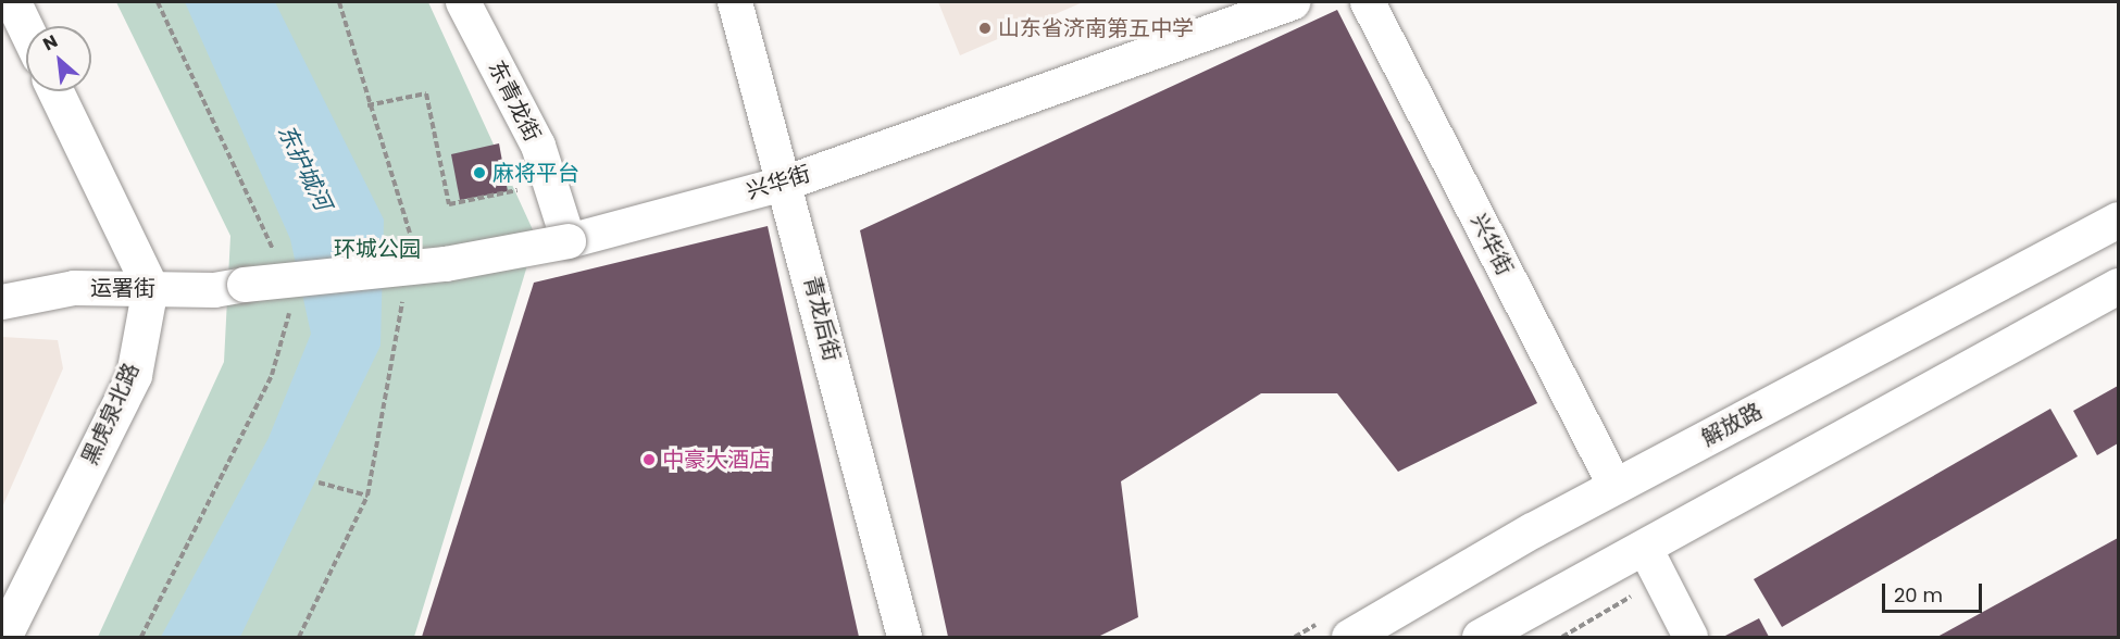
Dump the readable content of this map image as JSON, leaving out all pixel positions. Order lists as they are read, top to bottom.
{
  "streets": {
    "main road": ["黑虎泉北路", "解放路"],
    "street": [
      "东青龙街",
      "兴华街",
      "运署街",
      "青龙后街"
    ]
  },
  "crossings": [
    ["东青龙街", "兴华街"],
    ["兴华街", "运署街"],
    ["兴华街", "青龙后街"],
    ["兴华街", "解放路"],
    ["运署街", "黑虎泉北路"]
  ],
  "water": ["东护城河"],
  "parks": ["环城公园"],
  "places": ["山东省济南第五中学", "麻将平台", "中豪大酒店"],
  "scale_bar": "20 m",
  "north": "top left"
}
